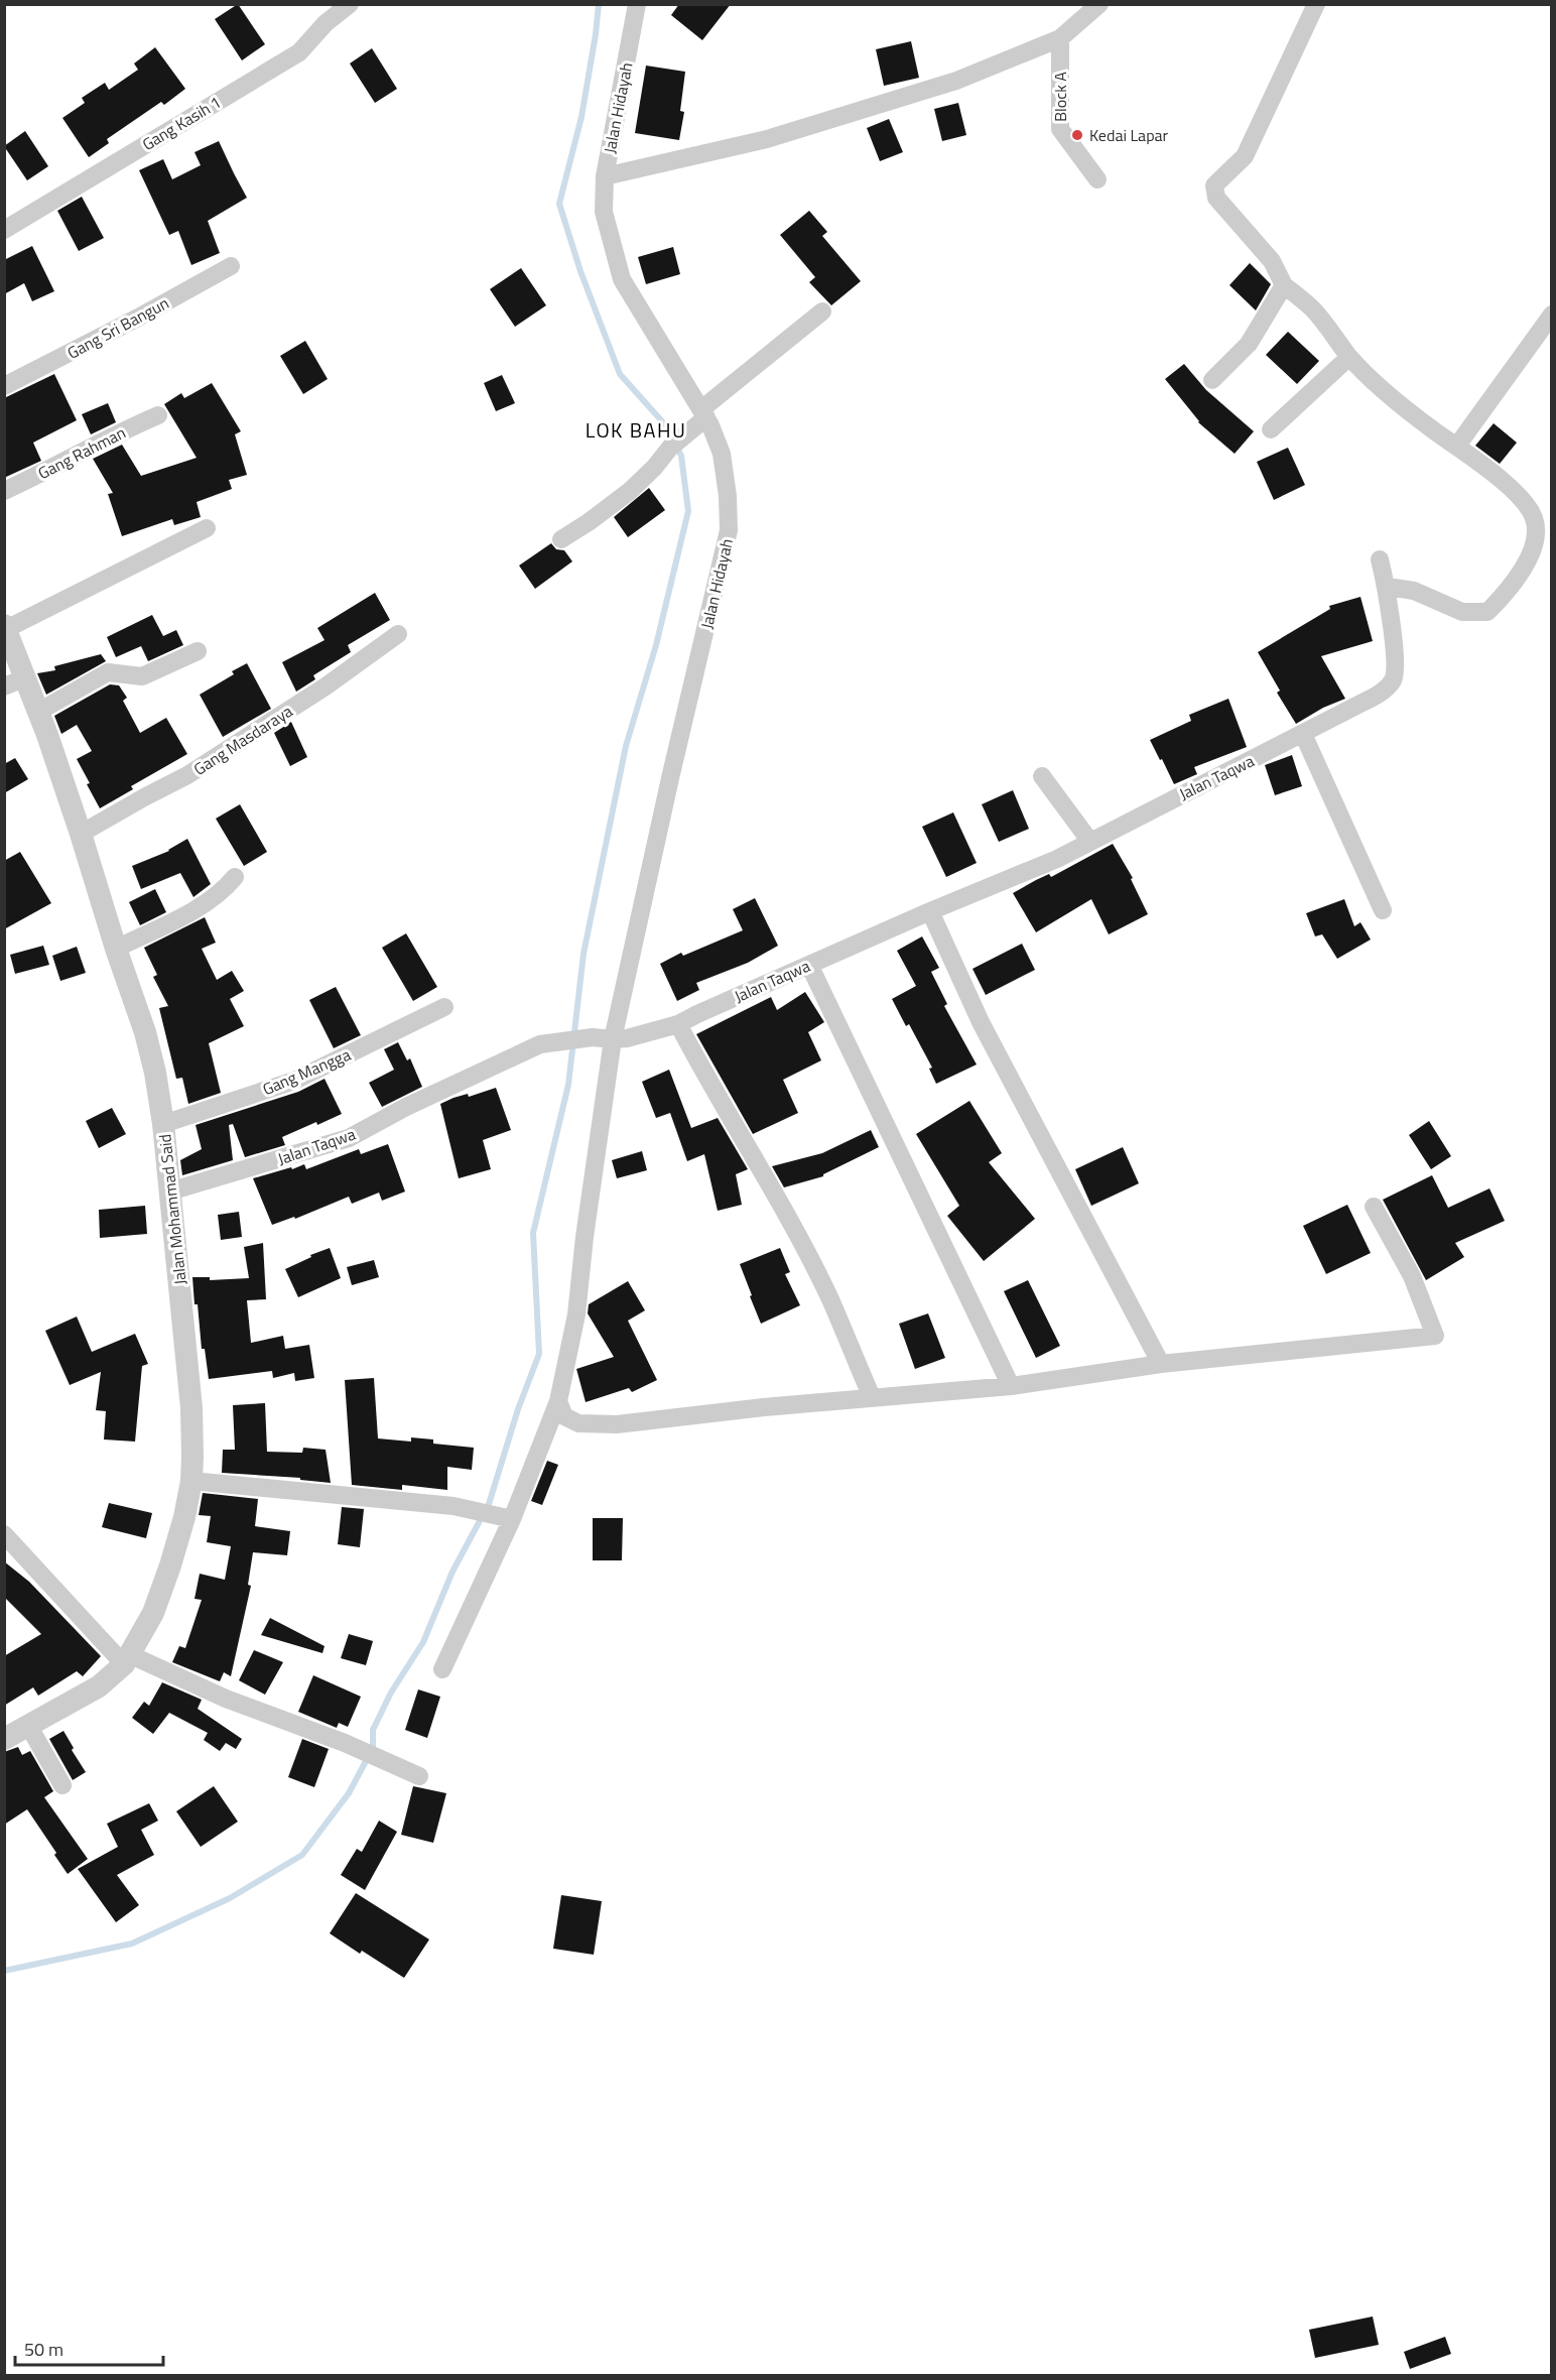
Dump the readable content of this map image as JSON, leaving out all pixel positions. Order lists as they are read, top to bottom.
{
  "streets": {
    "street": [
      "Block A",
      "Jalan Hidayah",
      "Gang Kasih 1",
      "Gang Sri Bangun",
      "Gang Rahman",
      "Gang Masdaraya",
      "Jalan Taqwa",
      "Gang Mangga",
      "Jalan Mohammad Said"
    ]
  },
  "crossings": [
    ["Jalan Hidayah", "Jalan Taqwa"],
    ["Gang Masdaraya", "Jalan Mohammad Said"],
    ["Jalan Taqwa", "Jalan Mohammad Said"],
    ["Gang Mangga", "Jalan Mohammad Said"]
  ],
  "districts": ["LOK BAHU"],
  "places": ["Kedai Lapar"],
  "scale_bar": "50 m"
}
